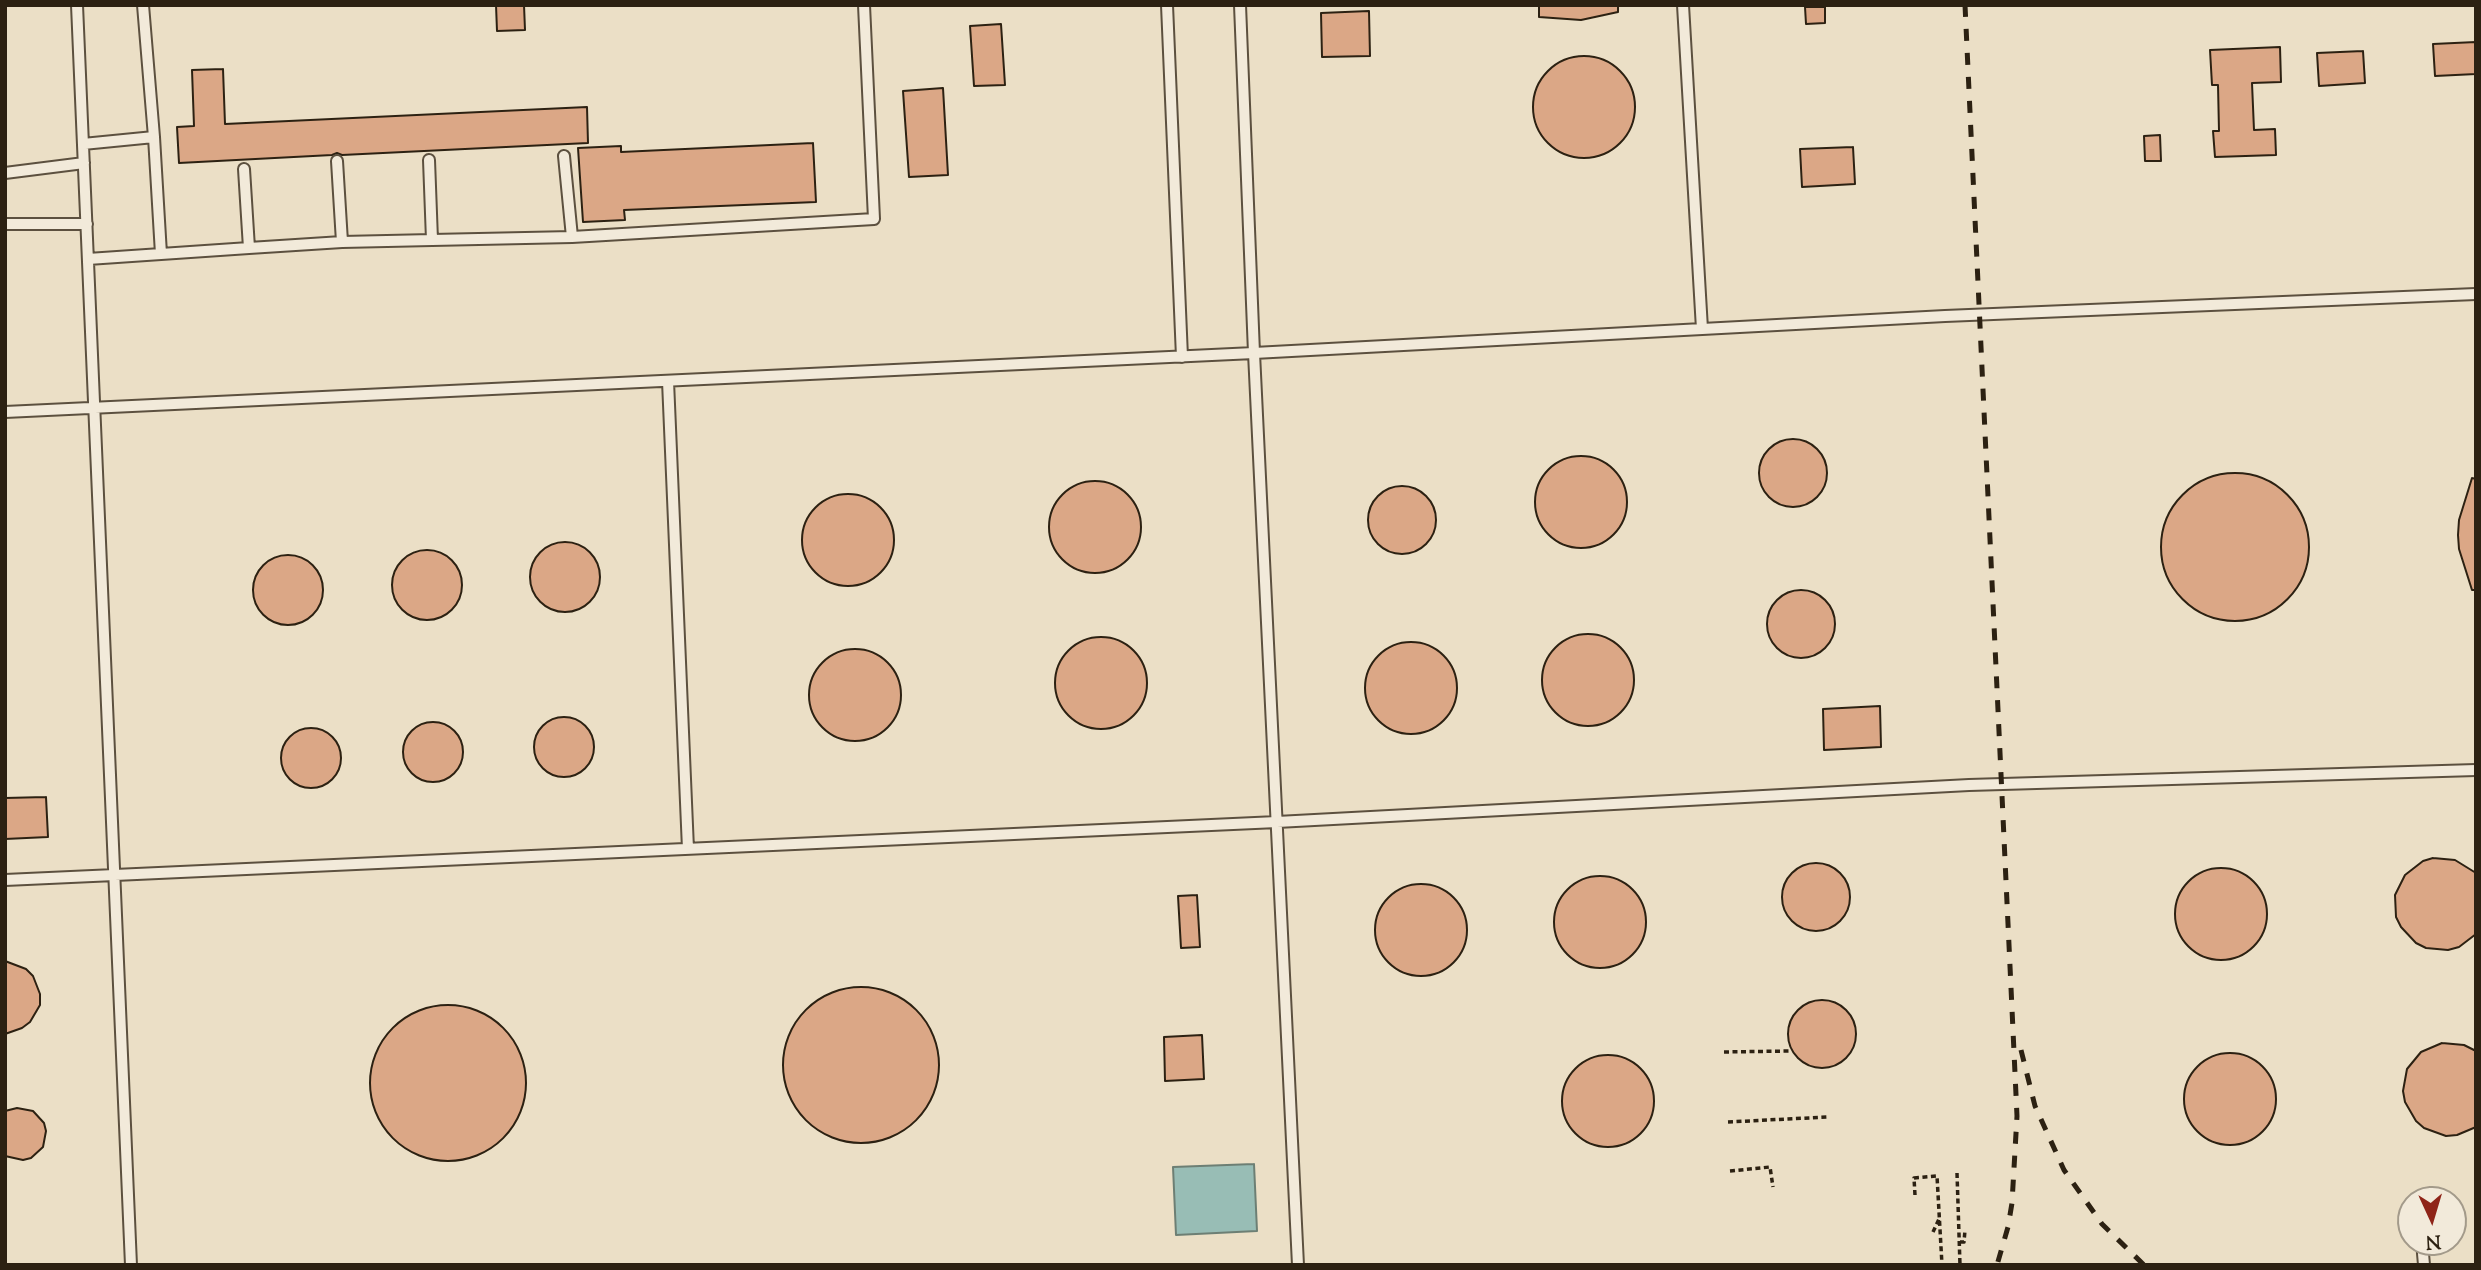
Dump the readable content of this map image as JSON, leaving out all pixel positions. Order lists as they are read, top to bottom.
{
  "north": "bottom"
}
